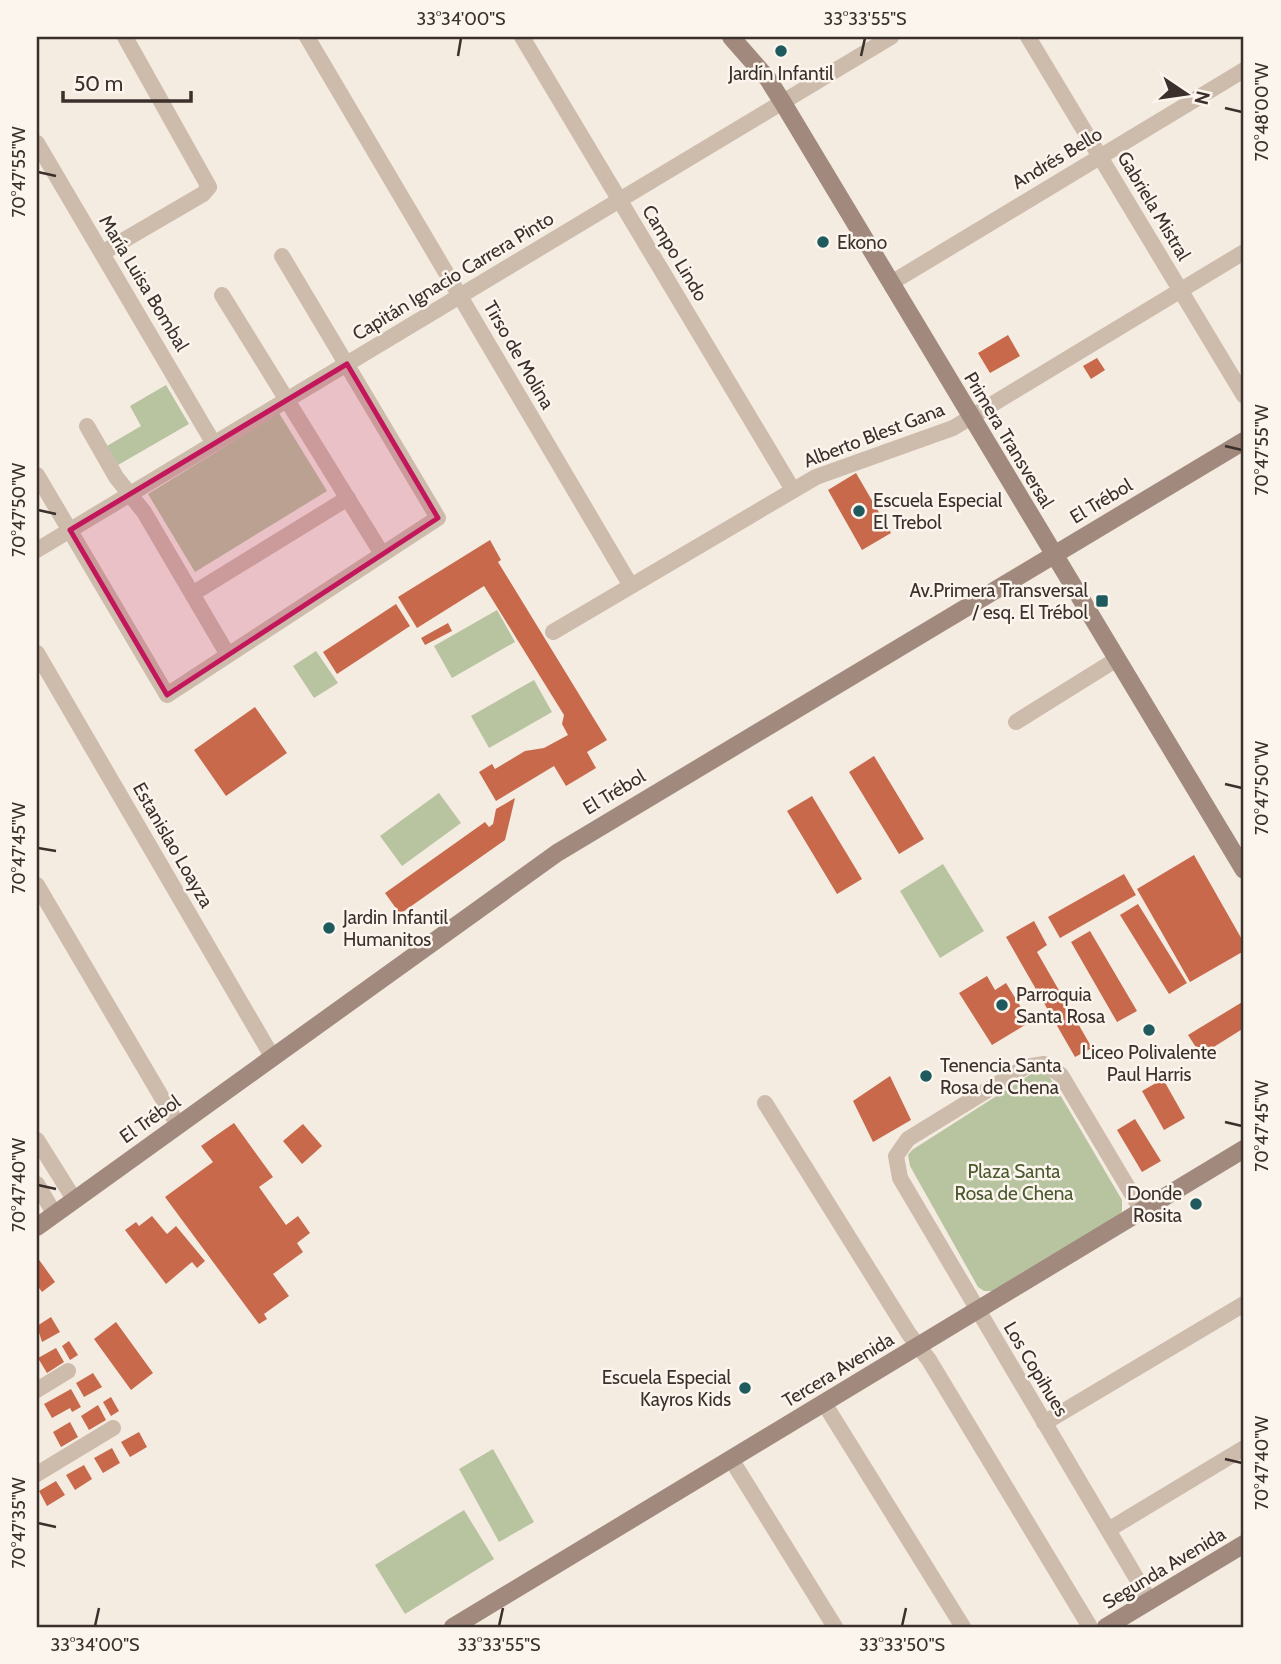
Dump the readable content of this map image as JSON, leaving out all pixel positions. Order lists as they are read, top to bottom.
{
  "streets": {
    "main road": [
      "Primera Transversal",
      "El Trébol",
      "Tercera Avenida",
      "Segunda Avenida"
    ],
    "street": [
      "Andrés Bello",
      "Gabriela Mistral",
      "Campo Lindo",
      "Capitán Ignacio Carrera Pinto",
      "María Luisa Bombal",
      "Tirso de Molina",
      "Alberto Blest Gana",
      "Estanislao Loayza",
      "Los Copihues"
    ]
  },
  "crossings": [
    ["Andrés Bello", "Gabriela Mistral"],
    ["Andrés Bello", "Primera Transversal"],
    ["Gabriela Mistral", "Alberto Blest Gana"],
    ["Campo Lindo", "Capitán Ignacio Carrera Pinto"],
    ["Campo Lindo", "Alberto Blest Gana"],
    ["Capitán Ignacio Carrera Pinto", "María Luisa Bombal"],
    ["Capitán Ignacio Carrera Pinto", "Tirso de Molina"],
    ["Capitán Ignacio Carrera Pinto", "Primera Transversal"],
    ["Tirso de Molina", "Alberto Blest Gana"],
    ["Alberto Blest Gana", "Primera Transversal"],
    ["Primera Transversal", "El Trébol"],
    ["El Trébol", "Estanislao Loayza"],
    ["Los Copihues", "Tercera Avenida"],
    ["Los Copihues", "Segunda Avenida"]
  ],
  "parks": ["Plaza Santa Rosa de Chena"],
  "places": {
    "other": [
      "Jardín Infantil",
      "Ekono",
      "Escuela Especial El Trebol",
      "Jardin Infantil Humanitos",
      "Parroquia Santa Rosa",
      "Liceo Polivalente Paul Harris",
      "Tenencia Santa Rosa de Chena",
      "Donde Rosita",
      "Escuela Especial Kayros Kids"
    ],
    "transit": ["Av.Primera Transversal / esq. El Trébol"]
  },
  "scale_bar": "50 m",
  "north": "right",
  "coordinates": [
    "33°34'00\"S",
    "33°33'55\"S",
    "70°48'00\"W",
    "70°47'55\"W",
    "70°47'50\"W",
    "70°47'45\"W",
    "70°47'40\"W",
    "70°47'35\"W",
    "33°33'50\"S"
  ]
}
